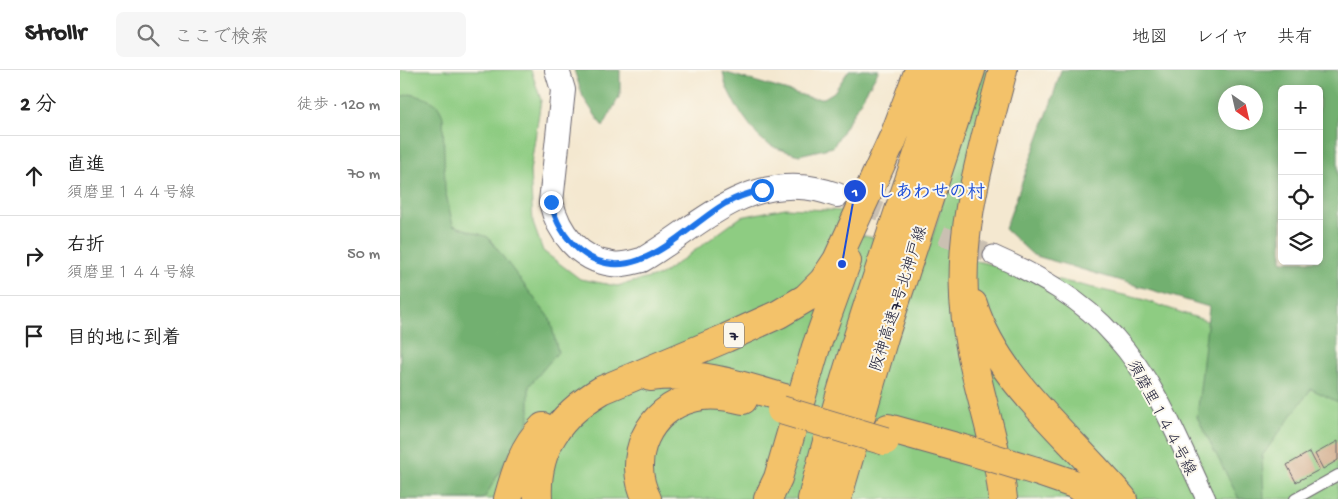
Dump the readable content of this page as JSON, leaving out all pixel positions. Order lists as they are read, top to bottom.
{
  "streets": {
    "highway": ["阪神高速7号北神戸線", "7"],
    "street": ["須磨里１４４号線"]
  },
  "places": ["しあわせの村"],
  "north": "bottom right",
  "page": {
    "header": "Strollr",
    "search": "ここで検索",
    "nav": ["地図", "レイヤ", "共有"],
    "heading": ["2 分", "徒歩 · 120 m"],
    "map_buttons": ["+", "−"],
    "list": [
      ["直進", "須磨里１４４号線", "70 m"],
      ["右折", "須磨里１４４号線", "50 m"],
      "目的地に到着"
    ]
  }
}
